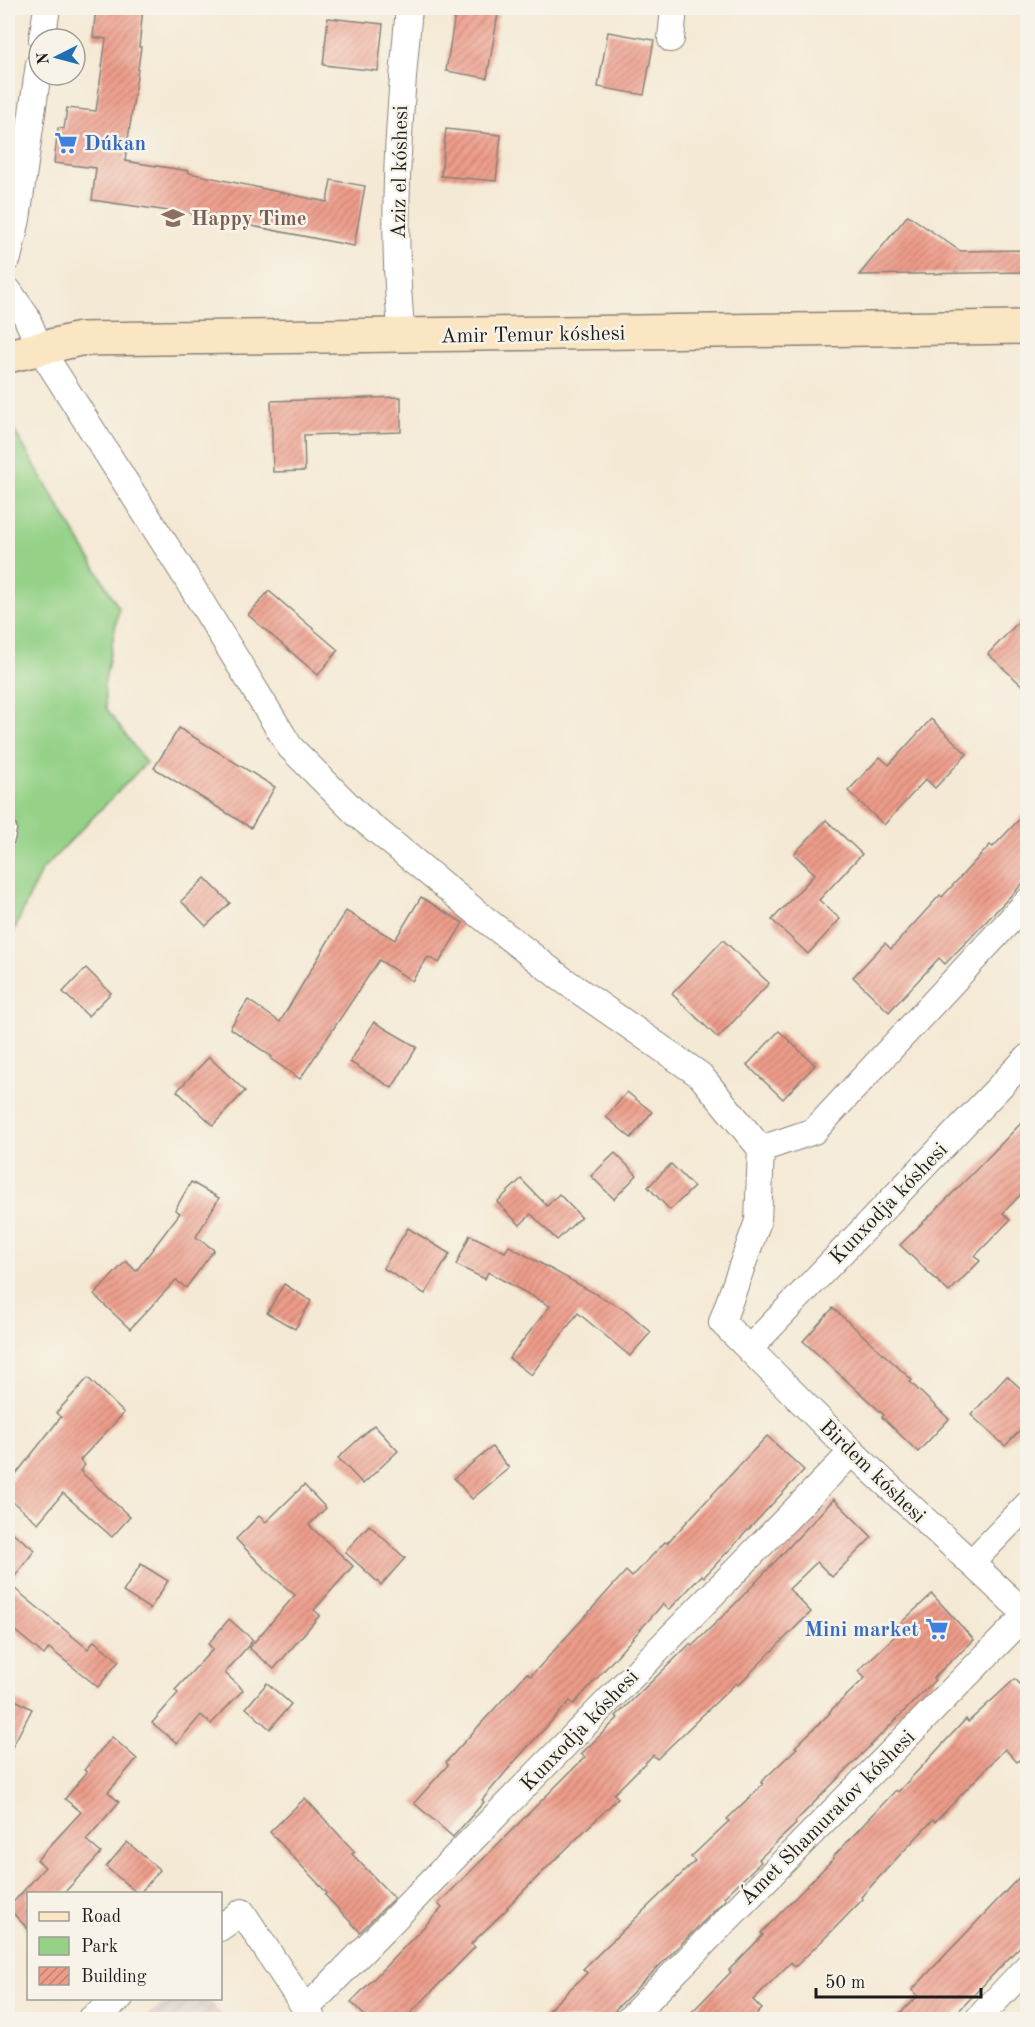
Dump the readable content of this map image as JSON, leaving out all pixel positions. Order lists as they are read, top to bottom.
{
  "streets": {
    "street": [
      "Aziz el kóshesi",
      "Amir Temur kóshesi",
      "Kunxodja kóshesi",
      "Birdem kóshesi",
      "Ámet Shamuratov kóshesi"
    ]
  },
  "crossings": [
    ["Aziz el kóshesi", "Amir Temur kóshesi"],
    ["Kunxodja kóshesi", "Birdem kóshesi"],
    ["Birdem kóshesi", "Ámet Shamuratov kóshesi"]
  ],
  "places": {
    "supermarket": ["Dúkan", "Mini market"],
    "school or university": ["Happy Time"]
  },
  "legend": ["Road", "Park", "Building"],
  "scale_bar": "50 m",
  "north": "left"
}
